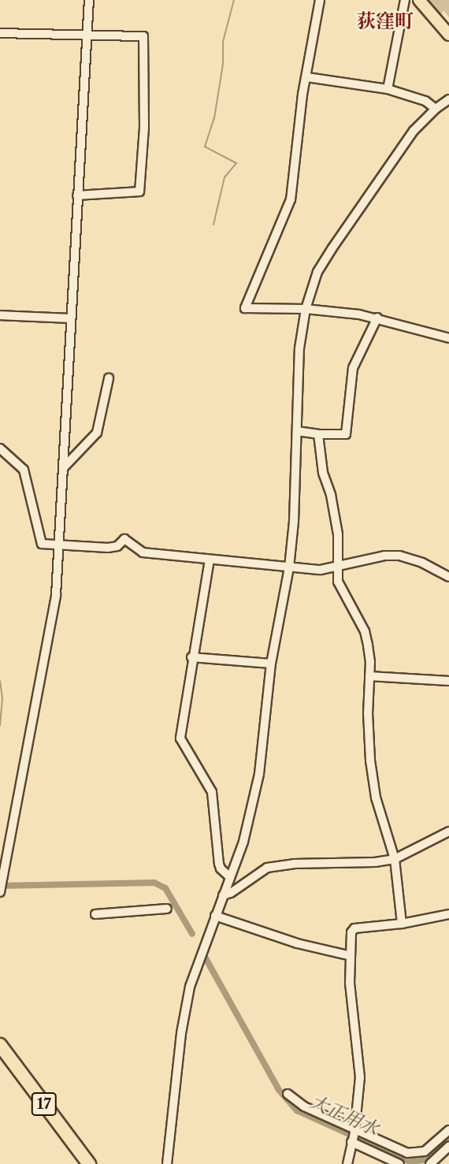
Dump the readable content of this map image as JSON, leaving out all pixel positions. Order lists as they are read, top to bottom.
{
  "streets": {
    "highway": ["17"]
  },
  "districts": ["荻窪町"],
  "water": ["大正用水"]
}
